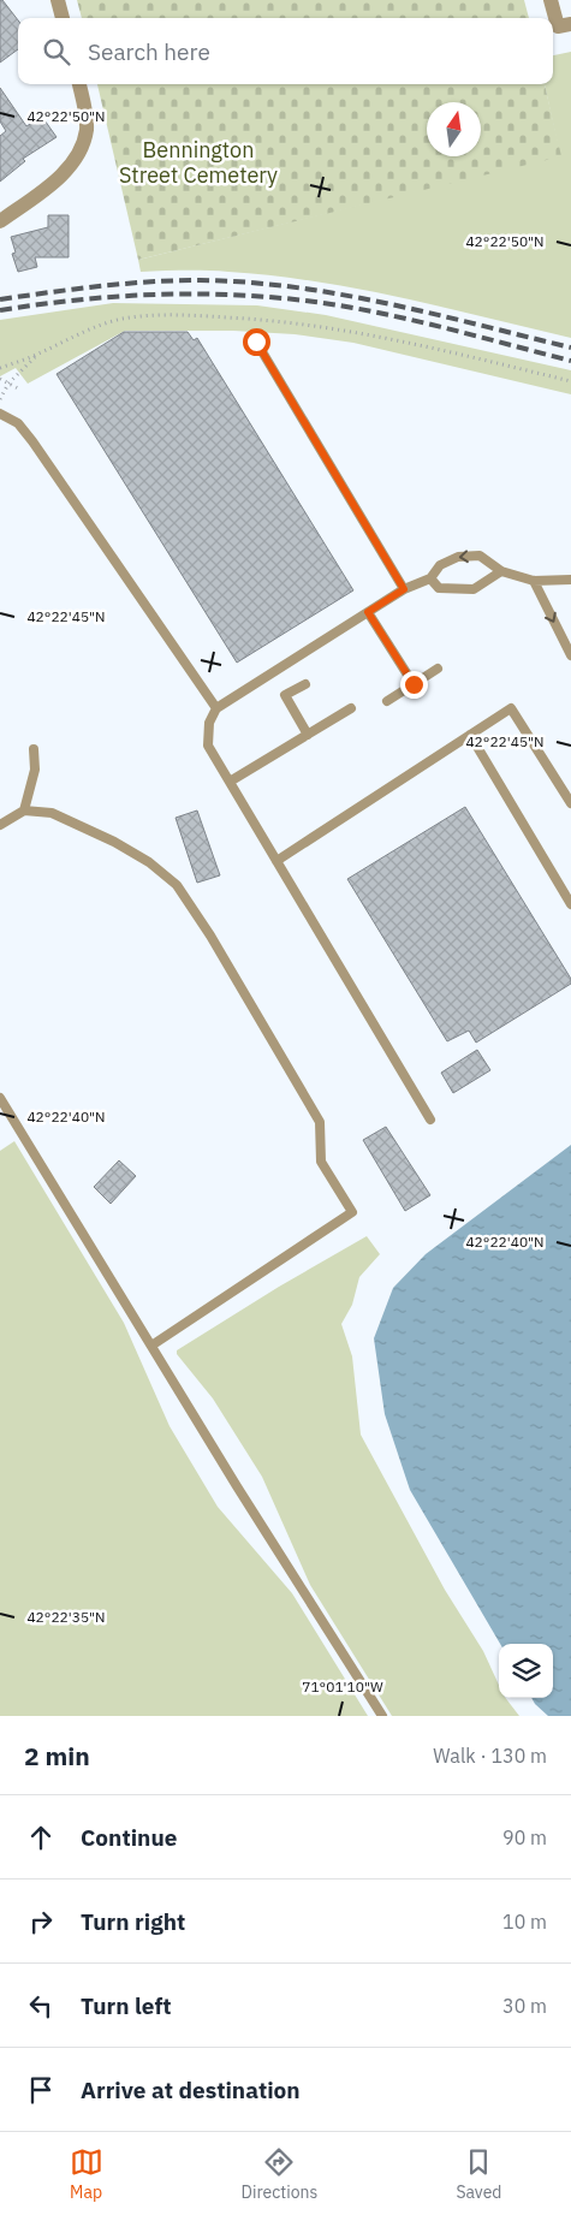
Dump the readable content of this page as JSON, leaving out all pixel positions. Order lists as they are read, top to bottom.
{
  "parks": ["Bennington Street Cemetery"],
  "north": "top",
  "page": {
    "search": "Search here",
    "heading": ["2 min", "Walk · 130 m"],
    "list": [
      ["Continue", "90 m"],
      ["Turn right", "10 m"],
      ["Turn left", "30 m"],
      "Arrive at destination"
    ],
    "nav": ["Map", "Directions", "Saved"]
  },
  "coordinates": [
    "42°22'50\"N",
    "42°22'45\"N",
    "42°22'40\"N",
    "42°22'35\"N",
    "71°01'10\"W"
  ]
}
